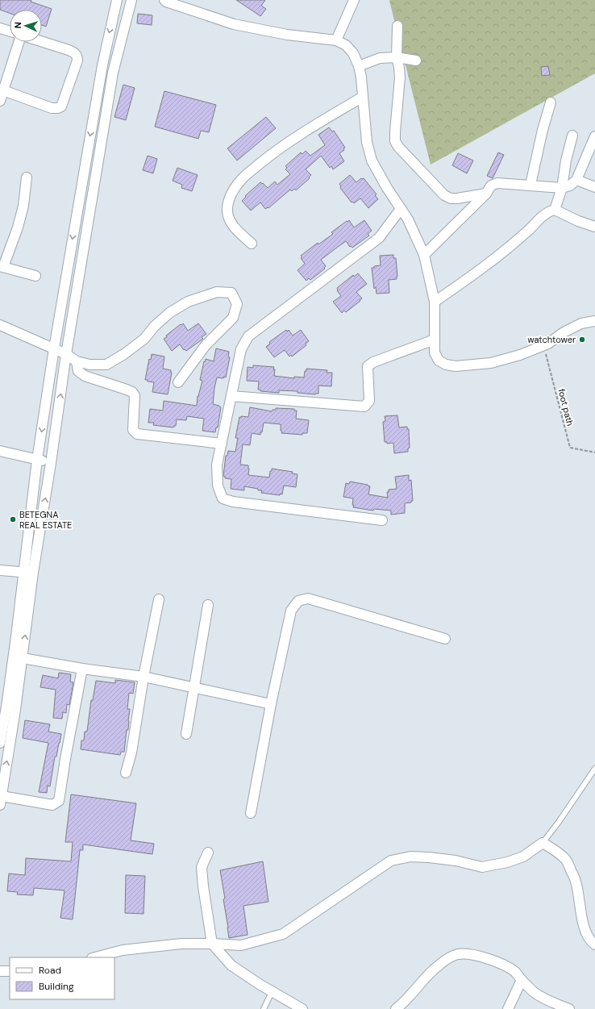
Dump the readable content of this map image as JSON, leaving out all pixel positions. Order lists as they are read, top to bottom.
{
  "streets": {
    "path": ["foot path"]
  },
  "places": ["watchtower", "BETEGNA REAL ESTATE"],
  "legend": ["Road", "Building"],
  "north": "left"
}
